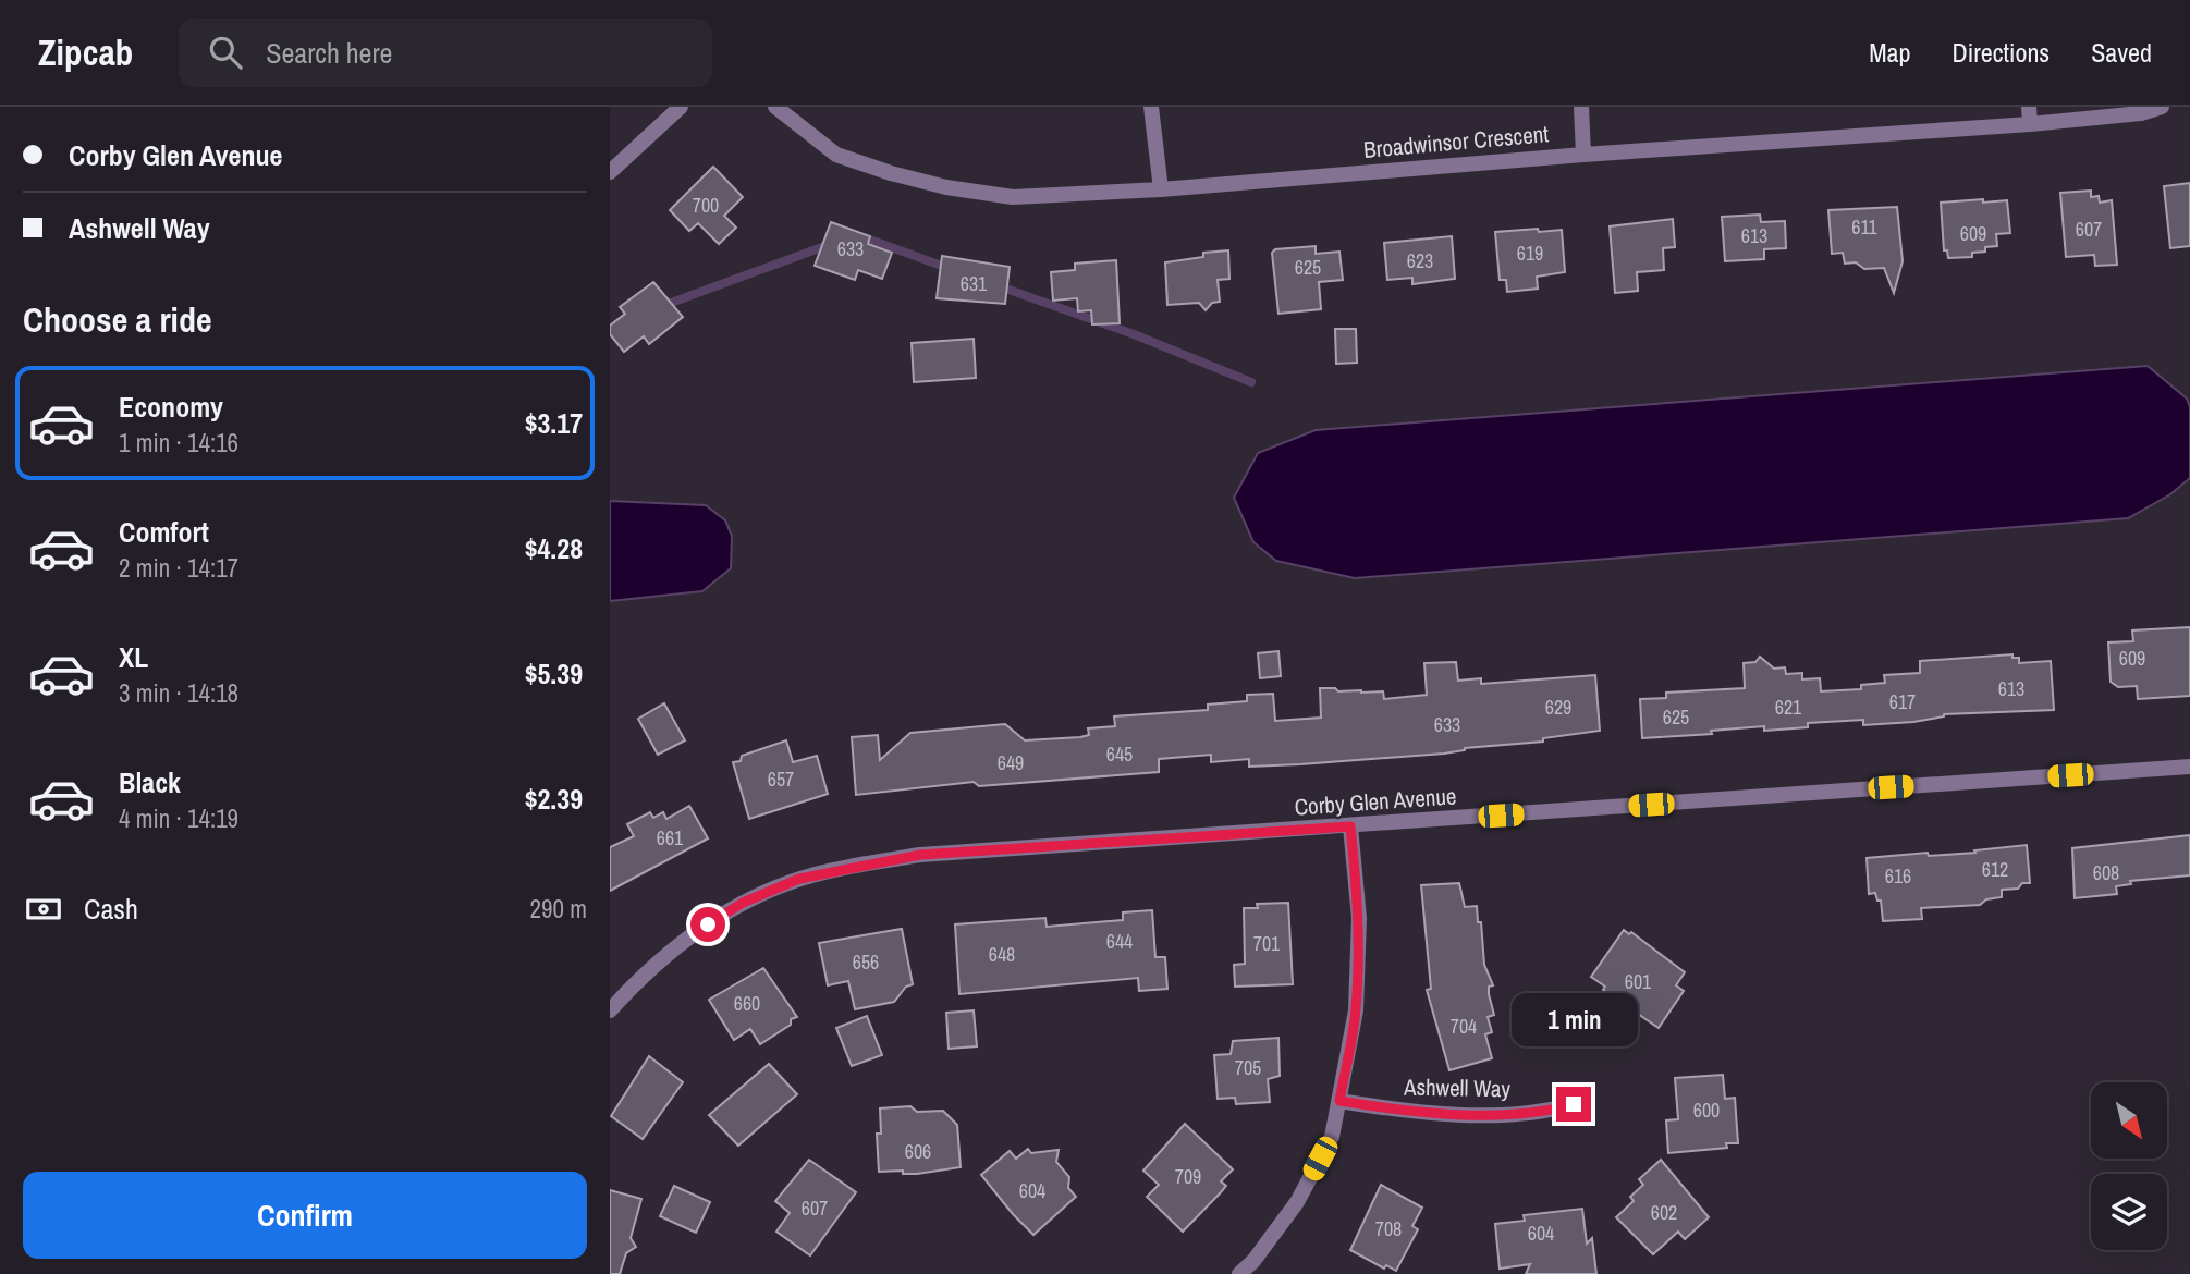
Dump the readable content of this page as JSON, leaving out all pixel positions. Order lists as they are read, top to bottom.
{
  "streets": {
    "street": ["Broadwinsor Crescent", "Corby Glen Avenue", "Ashwell Way"]
  },
  "house_numbers": [
    "700",
    "611",
    "607",
    "609",
    "613",
    "633",
    "619",
    "623",
    "625",
    "631",
    "609",
    "613",
    "617",
    "629",
    "621",
    "625",
    "633",
    "645",
    "649",
    "657",
    "661",
    "612",
    "608",
    "616",
    "644",
    "701",
    "648",
    "656",
    "601",
    "660",
    "704",
    "705",
    "600",
    "606",
    "709",
    "604",
    "607",
    "602",
    "708",
    "604"
  ],
  "north": "bottom right",
  "page": {
    "header": "Zipcab",
    "search": "Search here",
    "nav": ["Map", "Directions", "Saved"],
    "banner": ["Corby Glen Avenue", "Ashwell Way"],
    "heading": "Choose a ride",
    "list": [
      {
        "name": "Economy",
        "note": "1 min · 14:16",
        "value": "$3.17"
      },
      {
        "name": "Comfort",
        "note": "2 min · 14:17",
        "value": "$4.28"
      },
      {
        "name": "XL",
        "note": "3 min · 14:18",
        "value": "$5.39"
      },
      {
        "name": "Black",
        "note": "4 min · 14:19",
        "value": "$2.39"
      }
    ],
    "pay": ["Cash", "290 m"],
    "bubble": "1 min",
    "buttons": "Confirm"
  }
}
